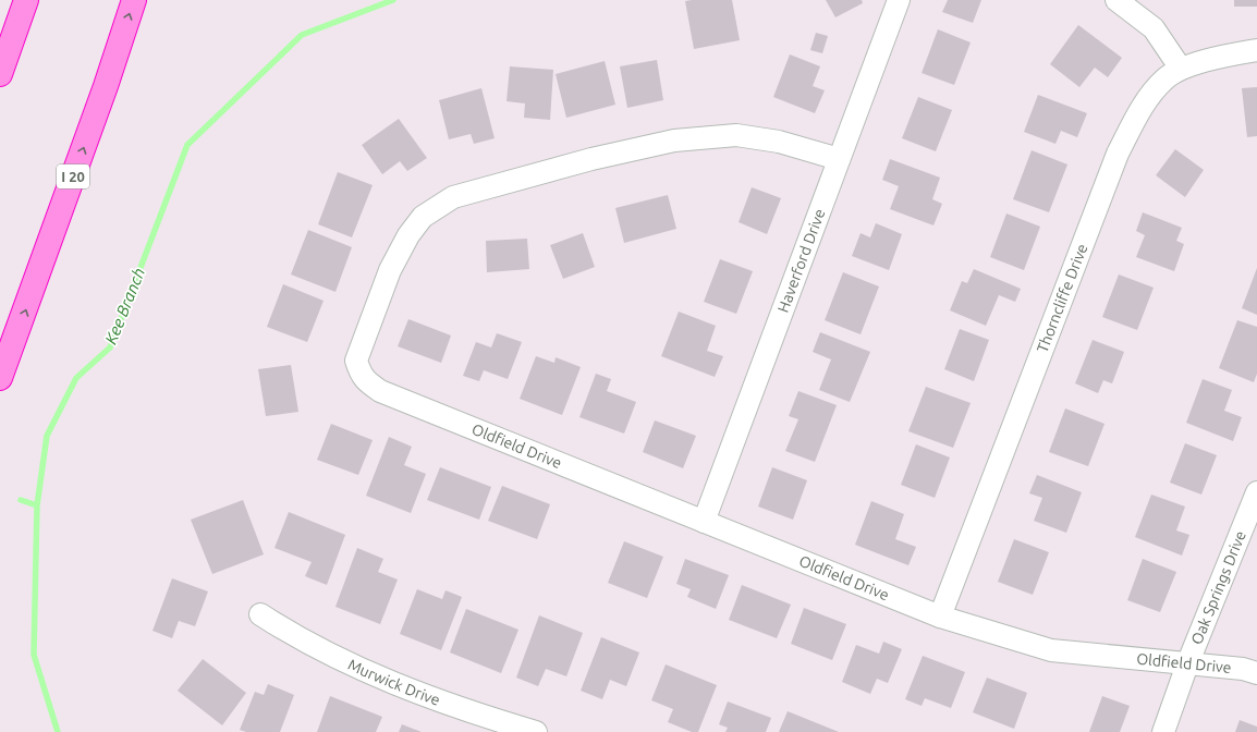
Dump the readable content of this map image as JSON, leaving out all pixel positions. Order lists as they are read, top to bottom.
{
  "streets": {
    "highway": ["I 20"],
    "street": [
      "Haverford Drive",
      "Thorncliffe Drive",
      "Oldfield Drive",
      "Oak Springs Drive",
      "Murwick Drive"
    ]
  },
  "crossings": [
    ["Haverford Drive", "Oldfield Drive"],
    ["Thorncliffe Drive", "Oldfield Drive"],
    ["Oldfield Drive", "Oak Springs Drive"]
  ],
  "water": ["Kee Branch"]
}
